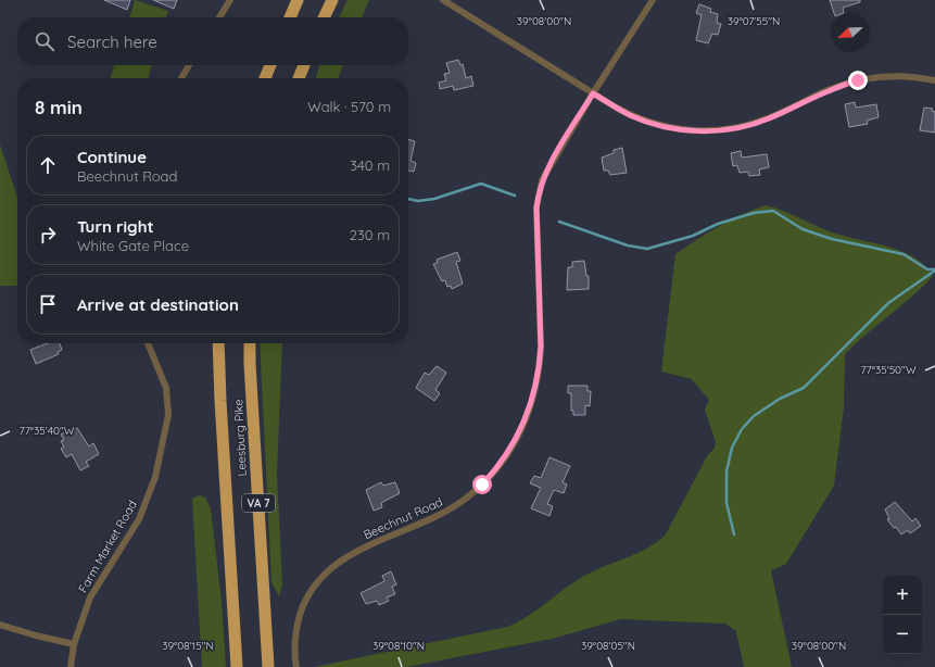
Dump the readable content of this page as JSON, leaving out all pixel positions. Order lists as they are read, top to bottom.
{
  "streets": {
    "highway": ["Leesburg Pike", "VA 7"],
    "street": ["Beechnut Road", "Farm Market Road"]
  },
  "north": "bottom left",
  "page": {
    "search": "Search here",
    "heading": ["8 min", "Walk · 570 m"],
    "list": [
      ["Continue", "Beechnut Road", "340 m"],
      ["Turn right", "White Gate Place", "230 m"],
      "Arrive at destination"
    ],
    "map_buttons": ["+", "−"]
  },
  "coordinates": [
    "39°08'00\"N",
    "39°07'55\"N",
    "77°35'50\"W",
    "77°35'40\"W",
    "39°08'15\"N",
    "39°08'10\"N",
    "39°08'05\"N"
  ]
}
